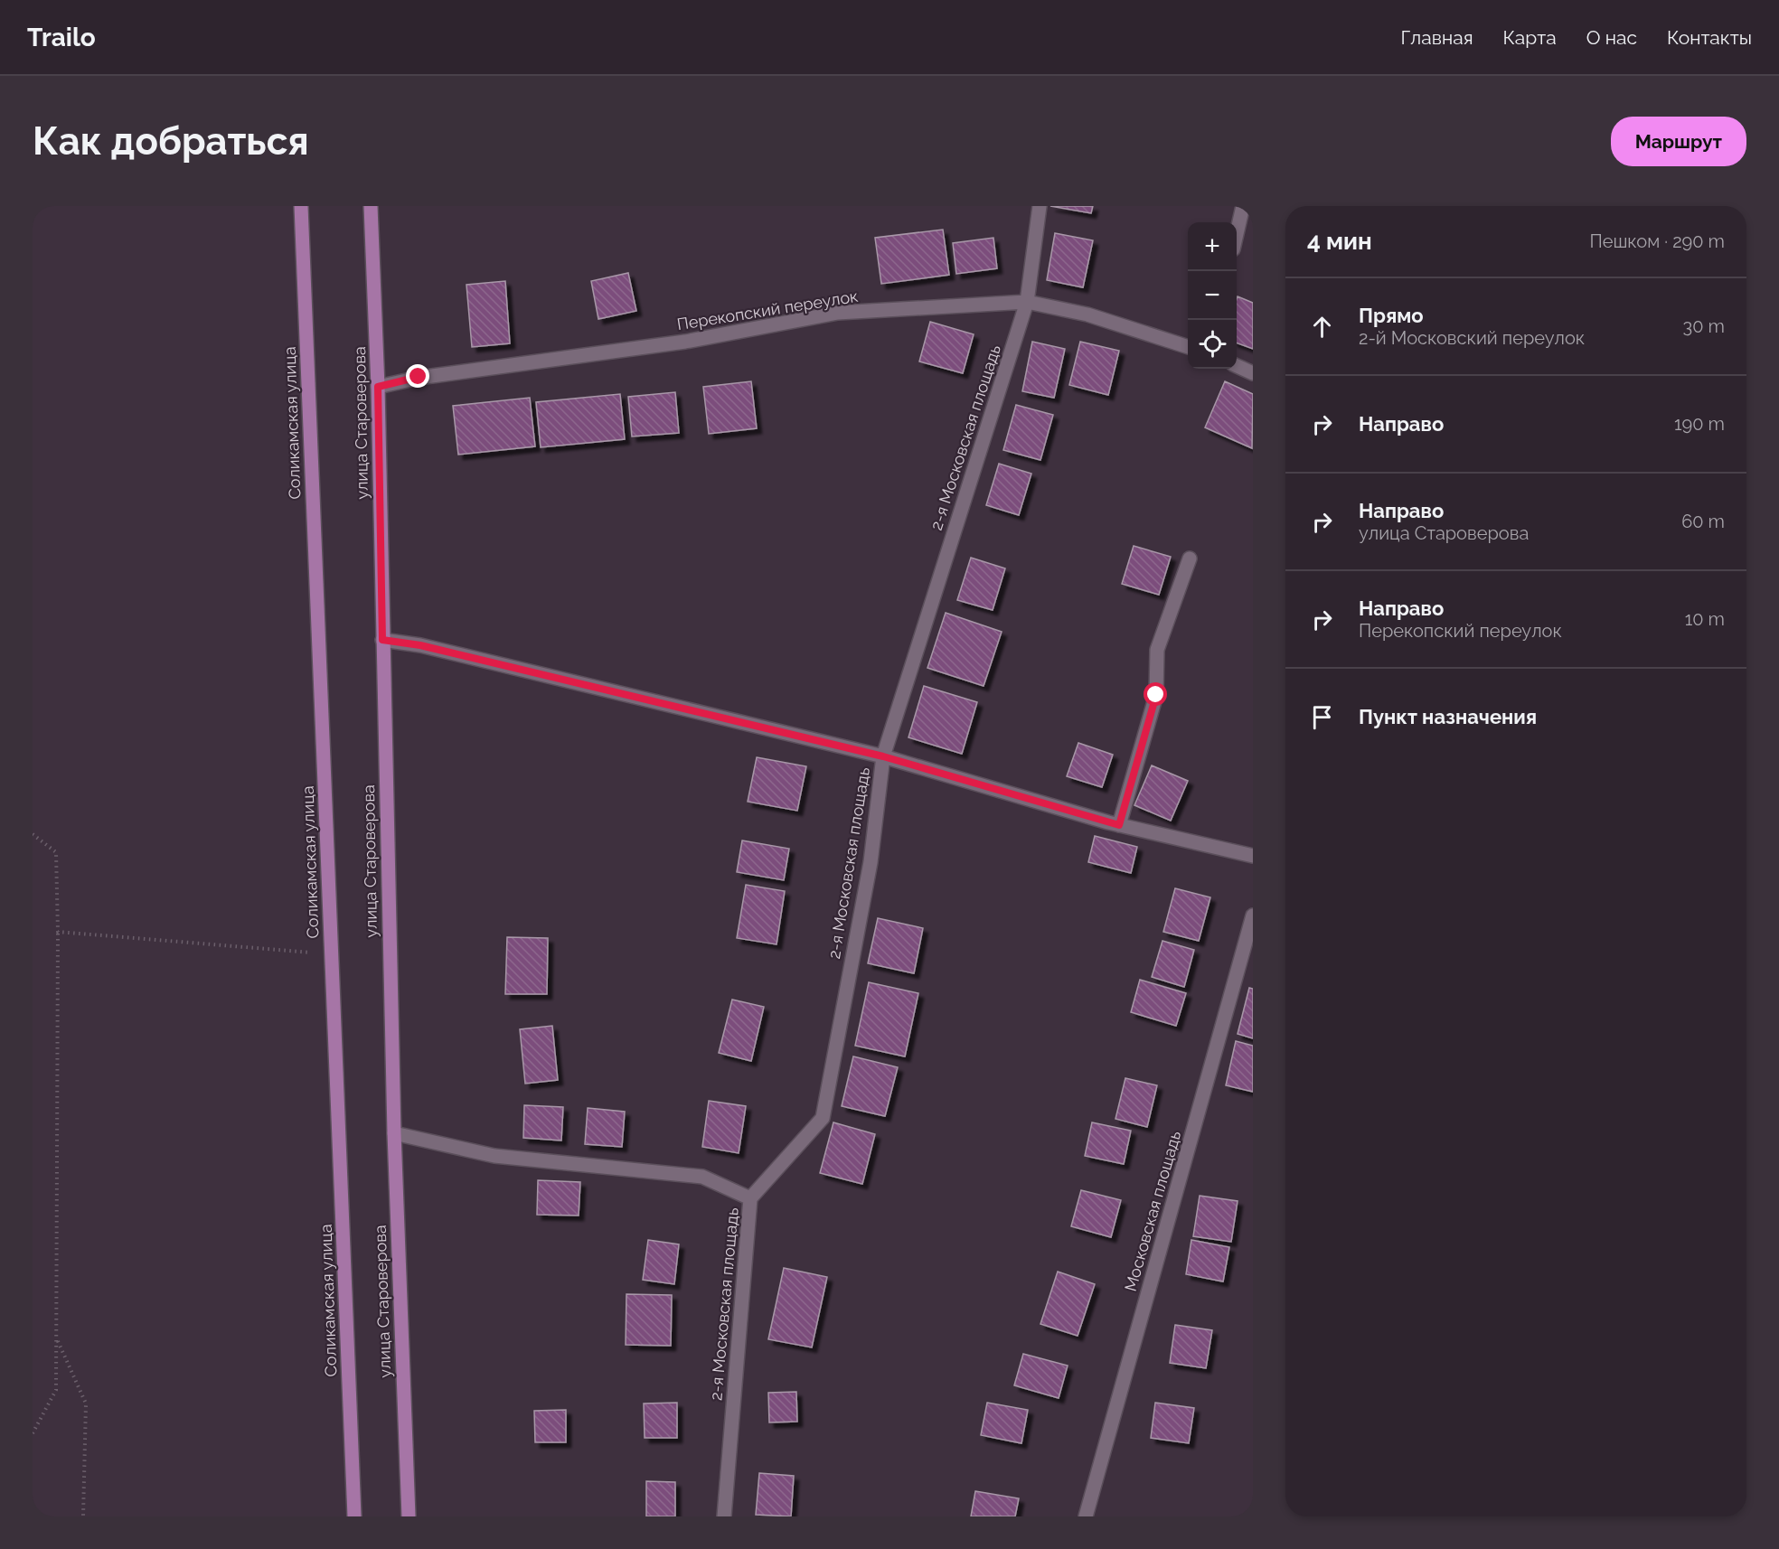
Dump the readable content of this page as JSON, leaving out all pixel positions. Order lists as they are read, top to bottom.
{
  "streets": {
    "main road": ["Соликамская улица", "улица Староверова"],
    "street": ["Перекопский переулок", "2-я Московская площадь", "Московская площадь"]
  },
  "crossings": [
    ["Перекопский переулок", "улица Староверова"],
    ["Перекопский переулок", "2-я Московская площадь"]
  ],
  "page": {
    "header": "Trailo",
    "nav": [
      "Главная",
      "Карта",
      "О нас",
      "Контакты"
    ],
    "buttons": "Маршрут",
    "title": "Как добраться",
    "heading": ["4 мин", "Пешком · 290 m"],
    "map_buttons": ["+", "−"],
    "list": [
      ["Прямо", "2-й Московский переулок", "30 m"],
      ["Направо", "190 m"],
      ["Направо", "улица Староверова", "60 m"],
      ["Направо", "Перекопский переулок", "10 m"],
      "Пункт назначения"
    ]
  }
}
